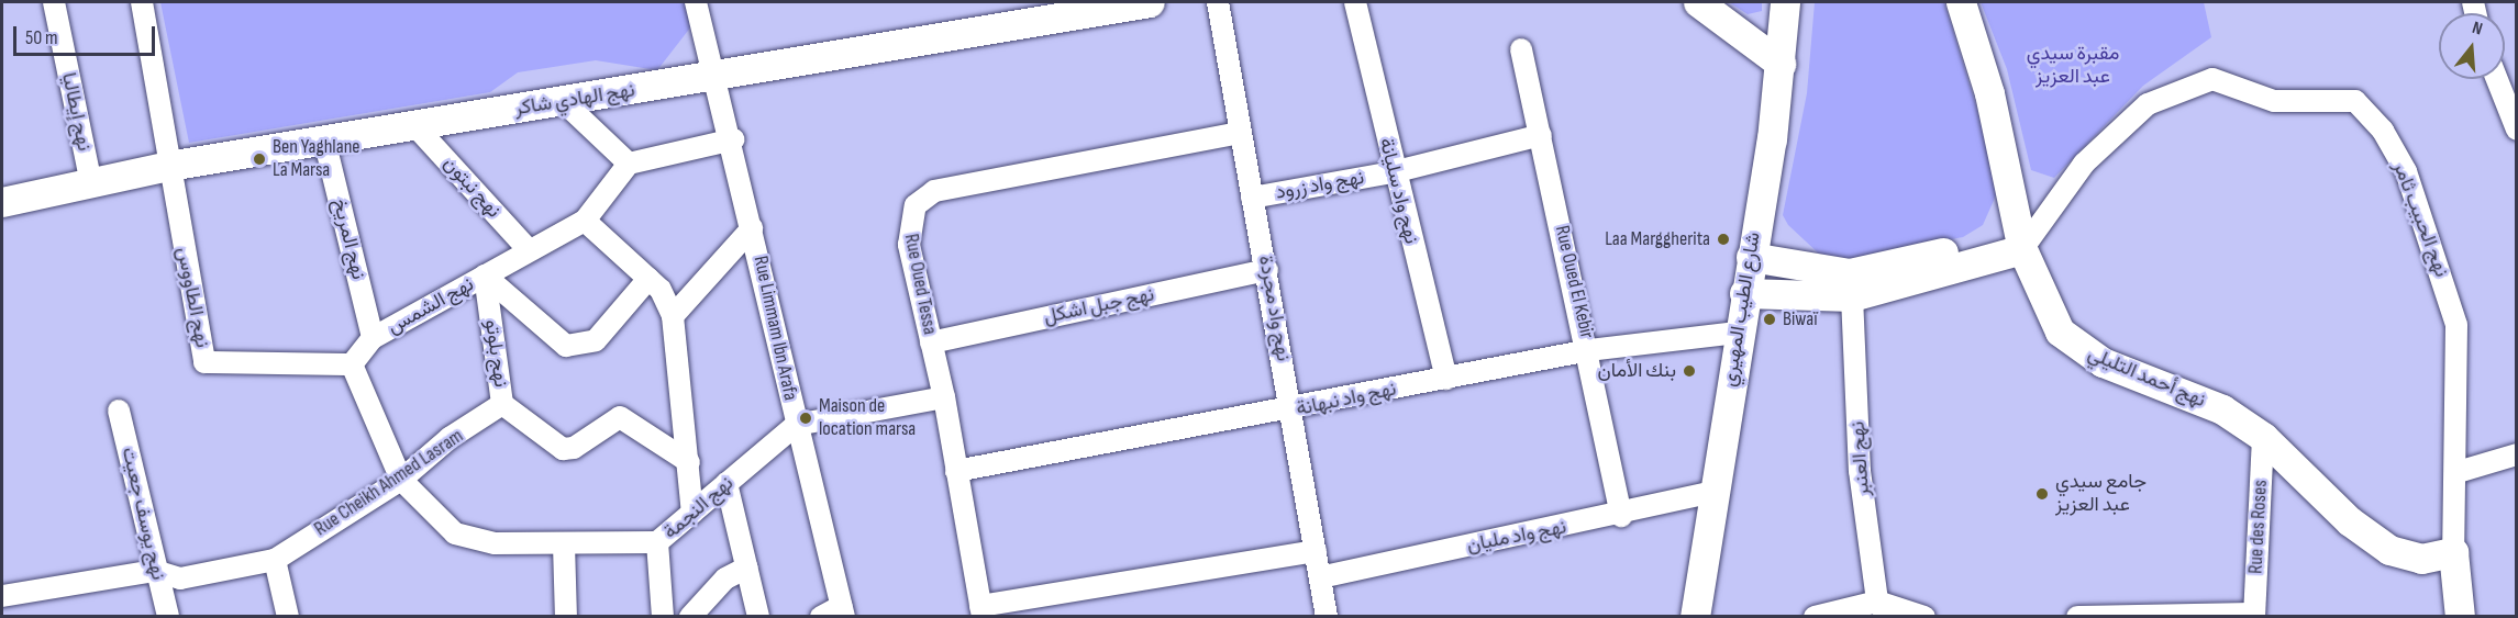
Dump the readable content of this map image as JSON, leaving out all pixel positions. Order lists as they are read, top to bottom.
{
  "streets": {
    "street": [
      "نهج الهادي شاكر",
      "نهج إيطاليا",
      "نهج واد زرود",
      "نهج نبتون",
      "نهج واد سليانة",
      "نهج الحبيب ثامر",
      "نهج المريخ",
      "Rue Oued El Kebir",
      "Rue Oued Tessa",
      "نهج الطاووس",
      "نهج الشمس",
      "نهج جبل اشكل",
      "نهج واد مجردة",
      "شارع الطيب المهيري",
      "Rue Limmam Ibn Arafa",
      "نهج بلوتو",
      "نهج أحمد التليلي",
      "نهج واد نبهانة",
      "نهج العنبر",
      "Rue Cheikh Ahmed Lasram",
      "نهج النجمة",
      "نهج يوسف جعيت",
      "Rue des Roses",
      "نهج واد مليان"
    ]
  },
  "crossings": [
    ["نهج الهادي شاكر", "نهج إيطاليا"],
    ["نهج الهادي شاكر", "نهج نبتون"],
    ["نهج الهادي شاكر", "نهج المريخ"],
    ["نهج الهادي شاكر", "نهج الطاووس"],
    ["نهج الهادي شاكر", "Rue Limmam Ibn Arafa"],
    ["نهج واد زرود", "نهج واد سليانة"],
    ["نهج واد زرود", "Rue Oued El Kebir"],
    ["نهج واد زرود", "نهج واد مجردة"],
    ["نهج نبتون", "نهج الشمس"],
    ["نهج واد سليانة", "نهج واد نبهانة"],
    ["نهج الحبيب ثامر", "نهج أحمد التليلي"],
    ["نهج المريخ", "نهج الشمس"],
    ["Rue Oued El Kebir", "نهج واد نبهانة"],
    ["Rue Oued El Kebir", "نهج واد مليان"],
    ["Rue Oued Tessa", "نهج جبل اشكل"],
    ["Rue Oued Tessa", "نهج واد مجردة"],
    ["Rue Oued Tessa", "نهج واد نبهانة"],
    ["نهج الطاووس", "نهج الشمس"],
    ["نهج الشمس", "نهج بلوتو"],
    ["نهج جبل اشكل", "نهج واد مجردة"],
    ["نهج واد مجردة", "نهج واد نبهانة"],
    ["نهج واد مجردة", "نهج واد مليان"],
    ["شارع الطيب المهيري", "نهج واد نبهانة"],
    ["شارع الطيب المهيري", "نهج واد مليان"],
    ["Rue Limmam Ibn Arafa", "نهج النجمة"],
    ["نهج بلوتو", "Rue Cheikh Ahmed Lasram"],
    ["نهج أحمد التليلي", "Rue des Roses"],
    ["Rue Cheikh Ahmed Lasram", "نهج يوسف جعيت"]
  ],
  "parks": ["مقبرة سيدي عبد العزيز"],
  "places": [
    "Ben Yaghlane La Marsa",
    "Laa Marggherita",
    "Biwaï",
    "بنك الأمان",
    "Maison de location marsa",
    "جامع سيدي عبد العزيز"
  ],
  "scale_bar": "50 m",
  "north": "top"
}
